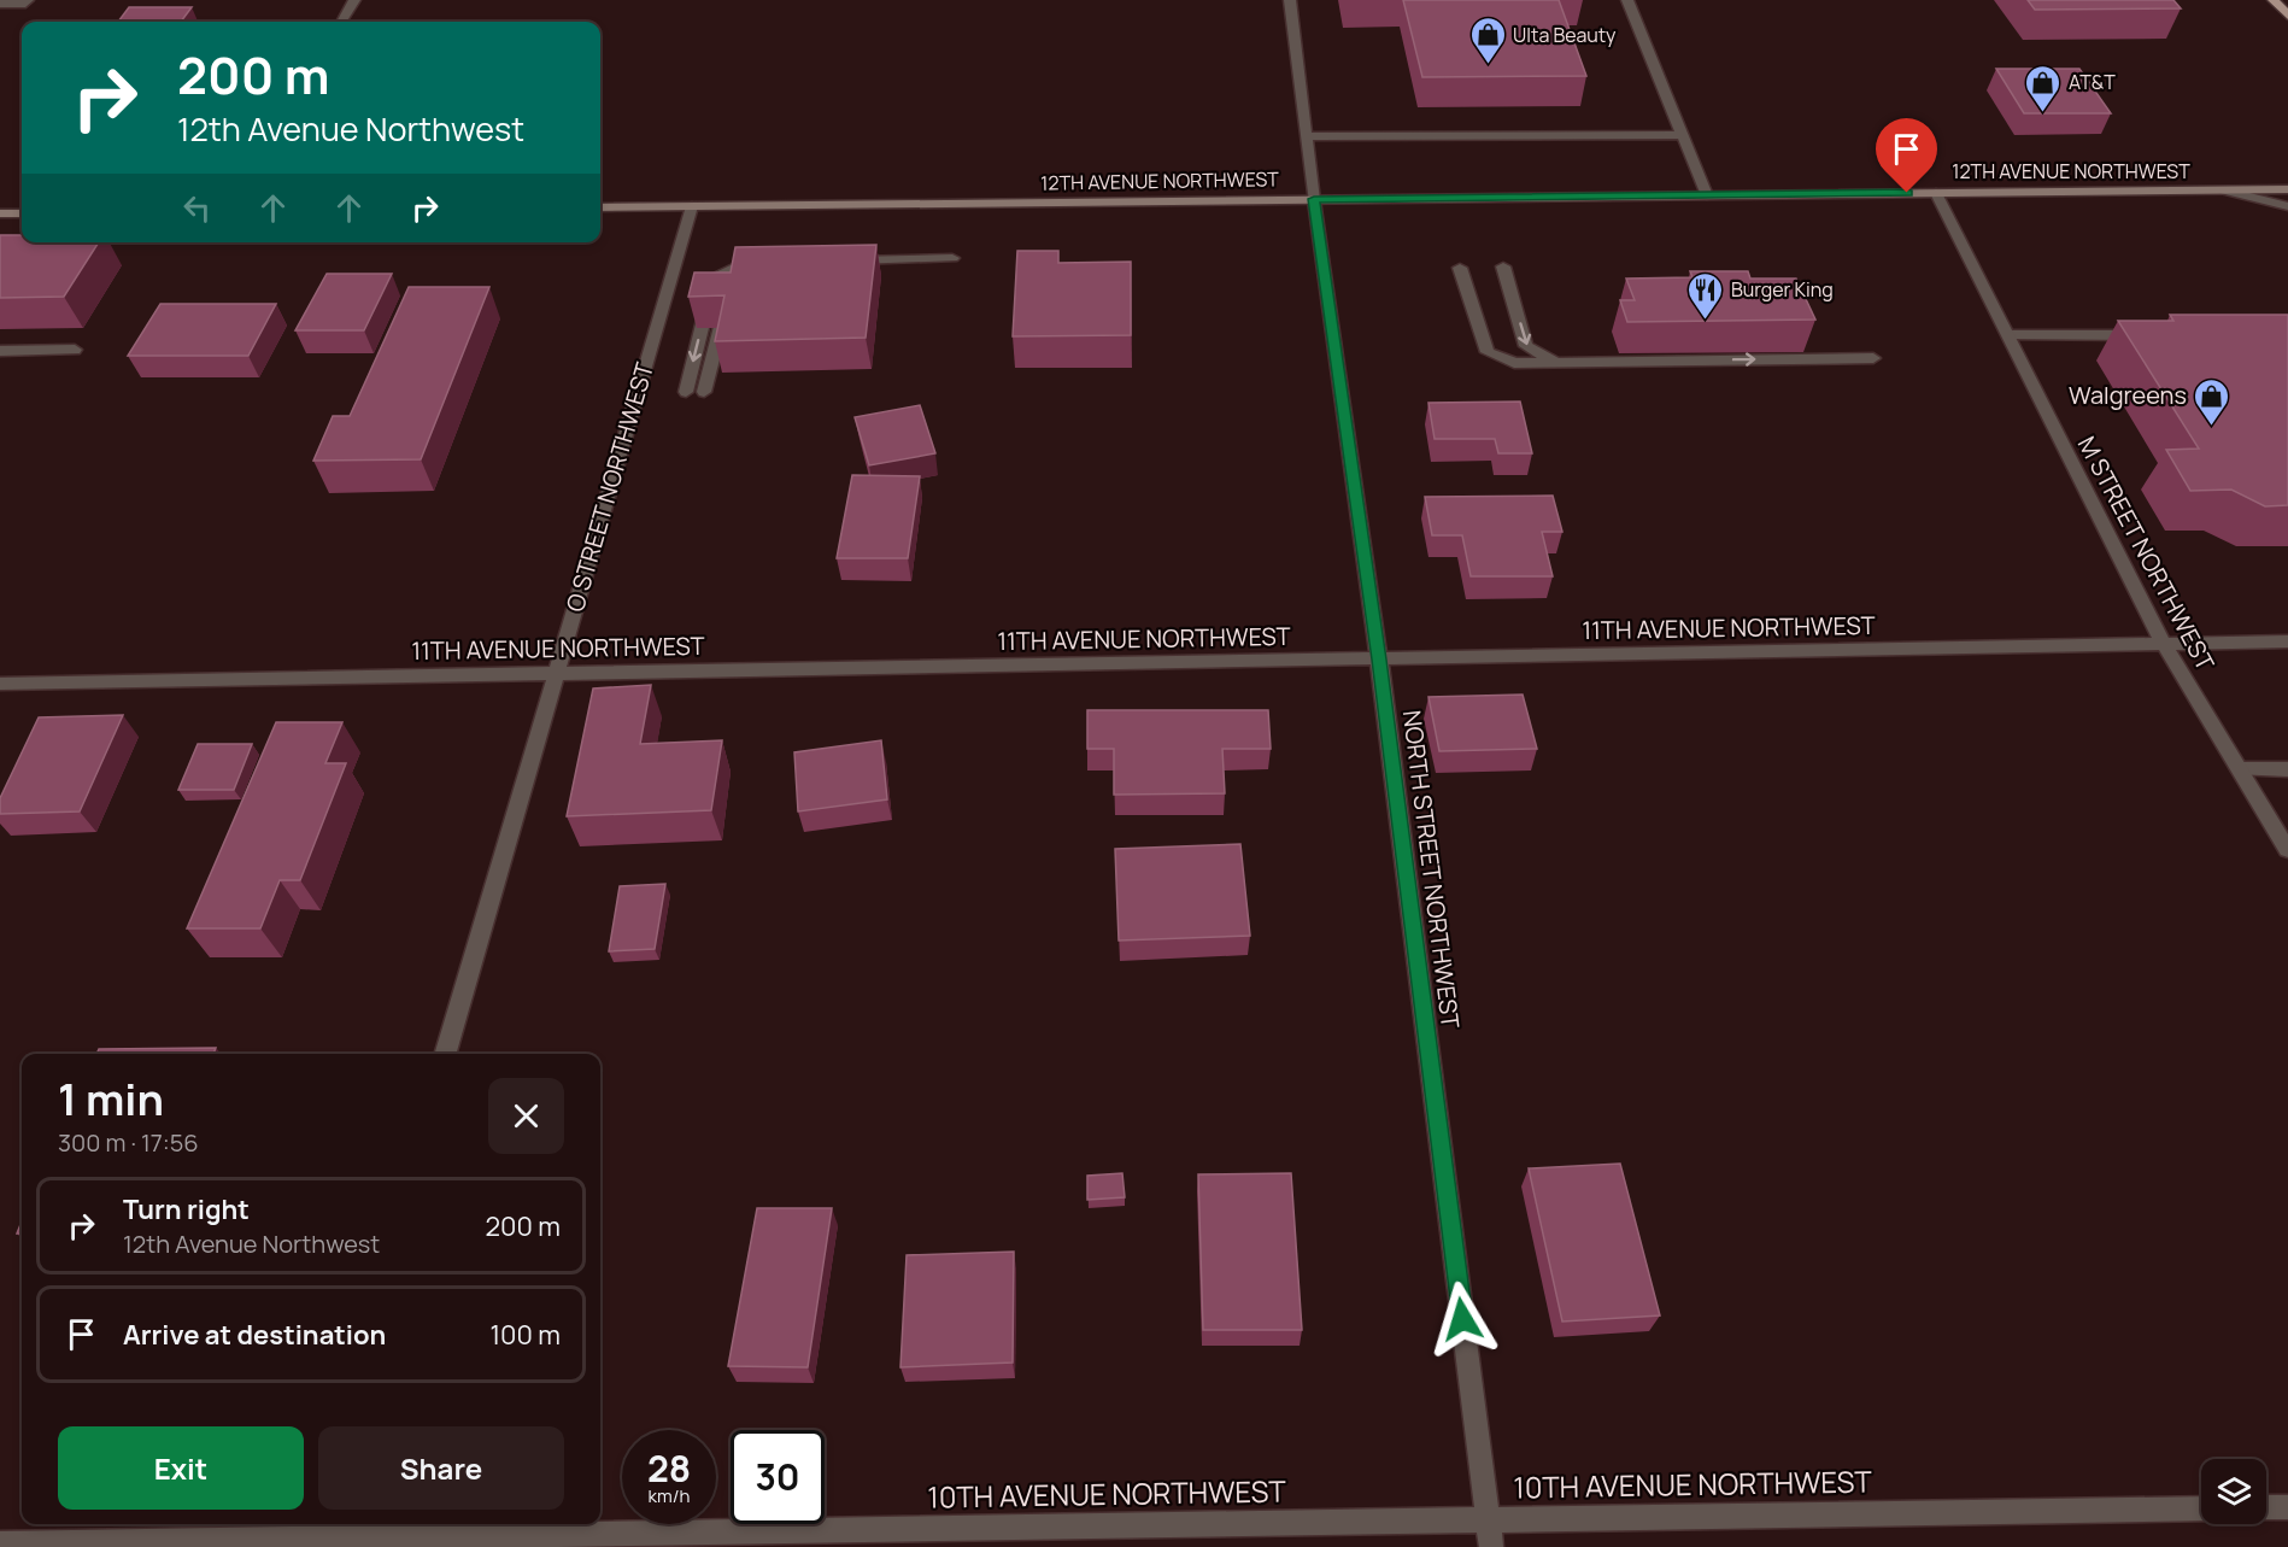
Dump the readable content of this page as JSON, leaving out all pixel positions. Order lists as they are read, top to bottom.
{
  "streets": {
    "main road": ["12TH AVENUE NORTHWEST"],
    "street": [
      "O STREET NORTHWEST",
      "M STREET NORTHWEST",
      "11TH AVENUE NORTHWEST",
      "NORTH STREET NORTHWEST",
      "10TH AVENUE NORTHWEST"
    ]
  },
  "crossings": [
    ["12TH AVENUE NORTHWEST", "O STREET NORTHWEST"],
    ["12TH AVENUE NORTHWEST", "M STREET NORTHWEST"],
    ["12TH AVENUE NORTHWEST", "NORTH STREET NORTHWEST"],
    ["O STREET NORTHWEST", "11TH AVENUE NORTHWEST"],
    ["M STREET NORTHWEST", "11TH AVENUE NORTHWEST"],
    ["11TH AVENUE NORTHWEST", "NORTH STREET NORTHWEST"],
    ["NORTH STREET NORTHWEST", "10TH AVENUE NORTHWEST"]
  ],
  "places": {
    "shop": ["Ulta Beauty", "AT&T", "Walgreens"],
    "restaurant": ["Burger King"]
  },
  "page": {
    "turn": ["200 m", "12th Avenue Northwest"],
    "heading": ["1 min", "300 m · 17:56"],
    "list": [
      {
        "name": "Turn right",
        "note": "12th Avenue Northwest",
        "value": "200 m"
      },
      {
        "name": "Arrive at destination",
        "value": "100 m"
      }
    ],
    "buttons": ["Exit", "Share"],
    "speed": "28 km/h",
    "limit": "30"
  }
}
